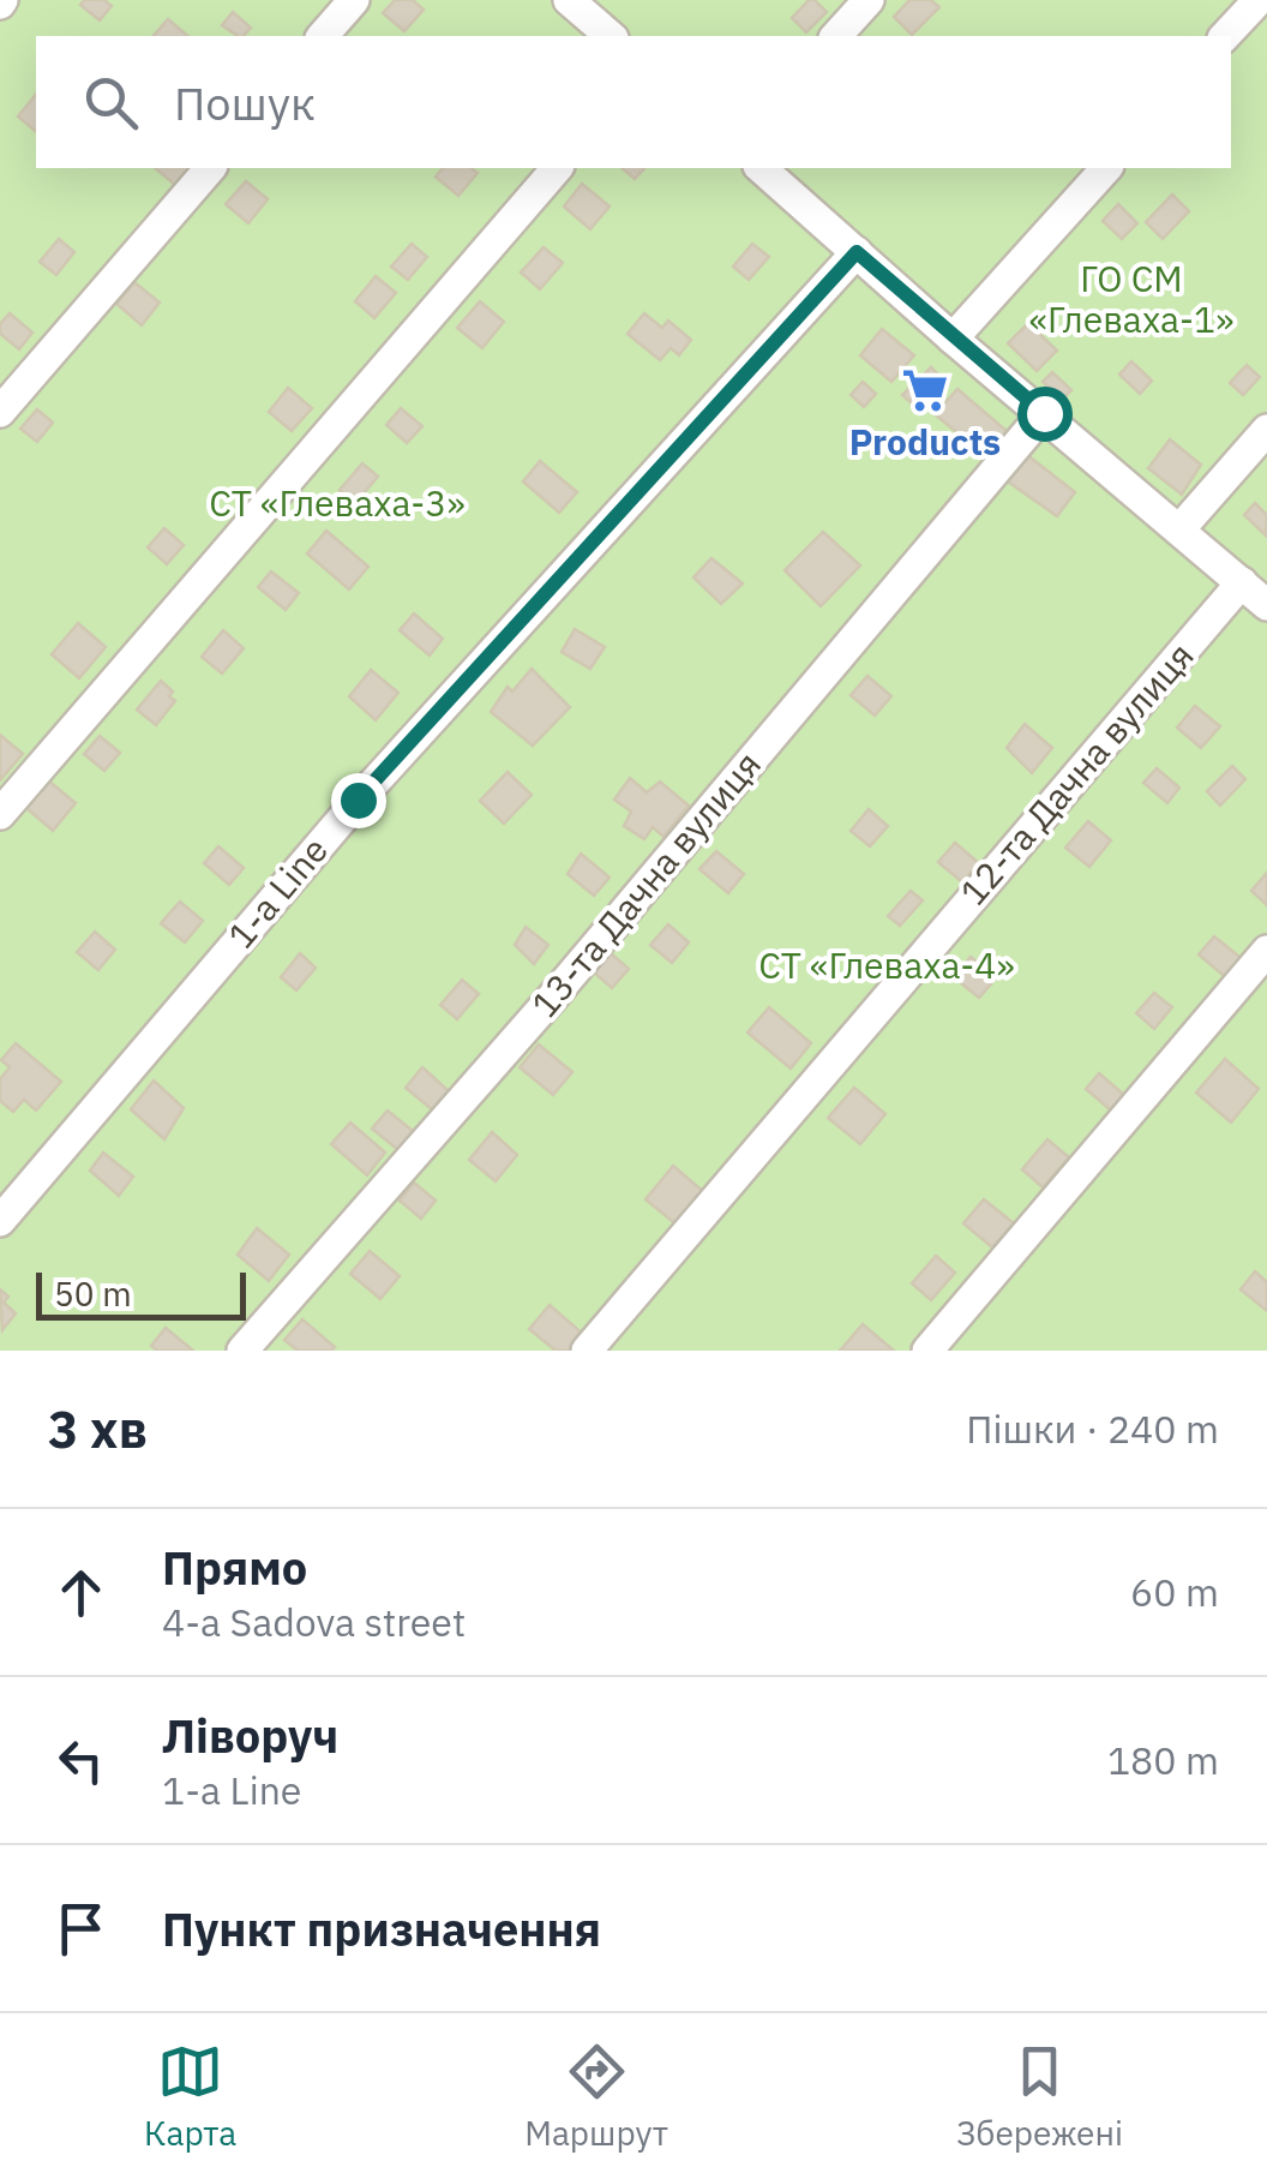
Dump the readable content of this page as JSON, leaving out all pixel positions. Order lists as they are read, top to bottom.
{
  "streets": {
    "street": ["12-та Дачна вулиця", "13-та Дачна вулиця", "1-a Line"]
  },
  "parks": ["ГО СМ «Глеваха-1»", "СТ «Глеваха-3»", "СТ «Глеваха-4»"],
  "places": {
    "supermarket": ["Products"]
  },
  "scale_bar": "50 m",
  "page": {
    "search": "Пошук",
    "scale": "50 m",
    "heading": ["3 хв", "Пішки · 240 m"],
    "list": [
      ["Прямо", "4-a Sadova street", "60 m"],
      ["Ліворуч", "1-a Line", "180 m"],
      "Пункт призначення"
    ],
    "nav": ["Карта", "Маршрут", "Збережені"]
  }
}
